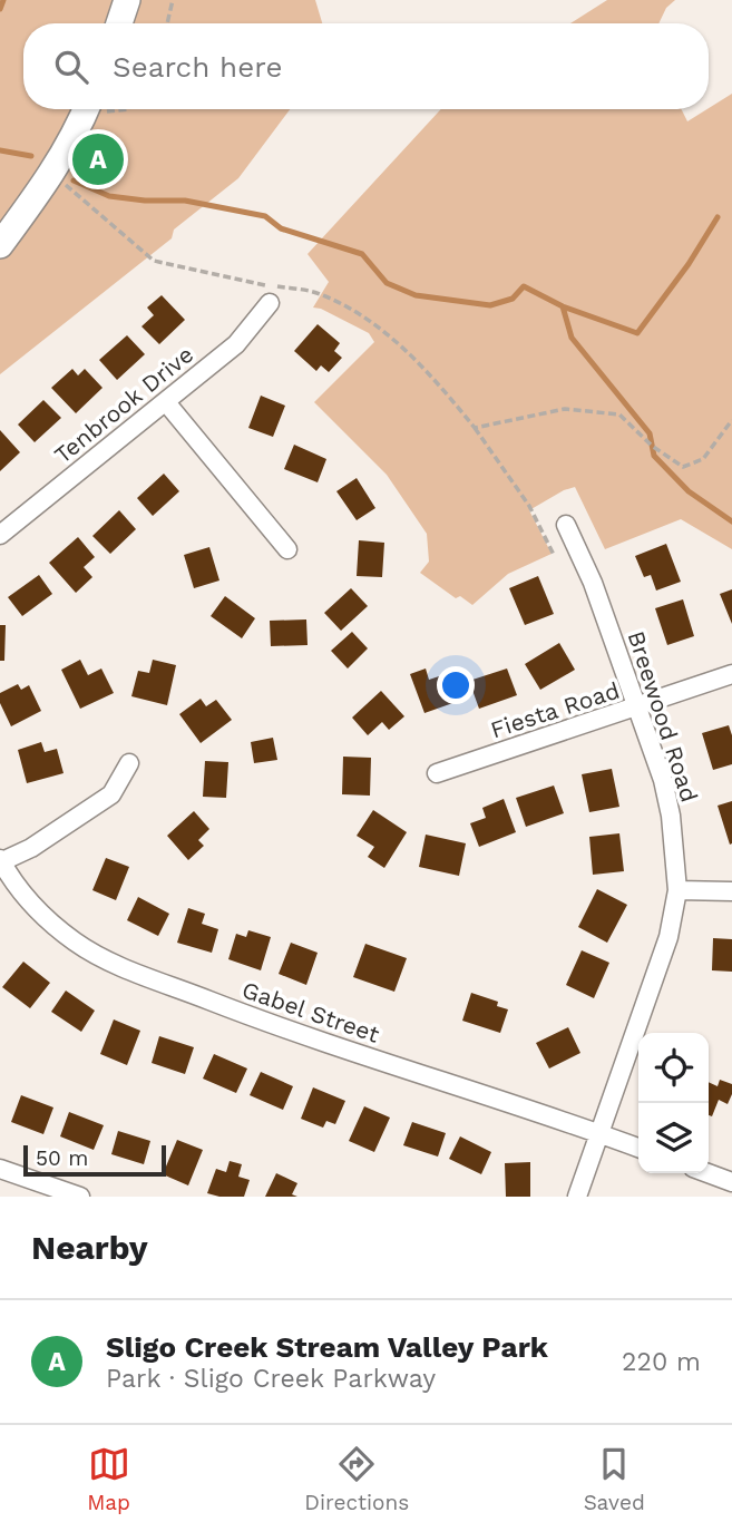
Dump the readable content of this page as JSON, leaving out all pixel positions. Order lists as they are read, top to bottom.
{
  "streets": {
    "street": [
      "Tenbrook Drive",
      "Fiesta Road",
      "Breewood Road",
      "Gabel Street"
    ]
  },
  "crossings": [
    ["Fiesta Road", "Breewood Road"],
    ["Breewood Road", "Gabel Street"]
  ],
  "scale_bar": "50 m",
  "page": {
    "search": "Search here",
    "pins": "A",
    "scale": "50 m",
    "heading": "Nearby",
    "list": [
      {
        "mark": "A",
        "name": "Sligo Creek Stream Valley Park",
        "note": "Park · Sligo Creek Parkway",
        "value": "220 m"
      }
    ],
    "nav": ["Map", "Directions", "Saved"]
  }
}
